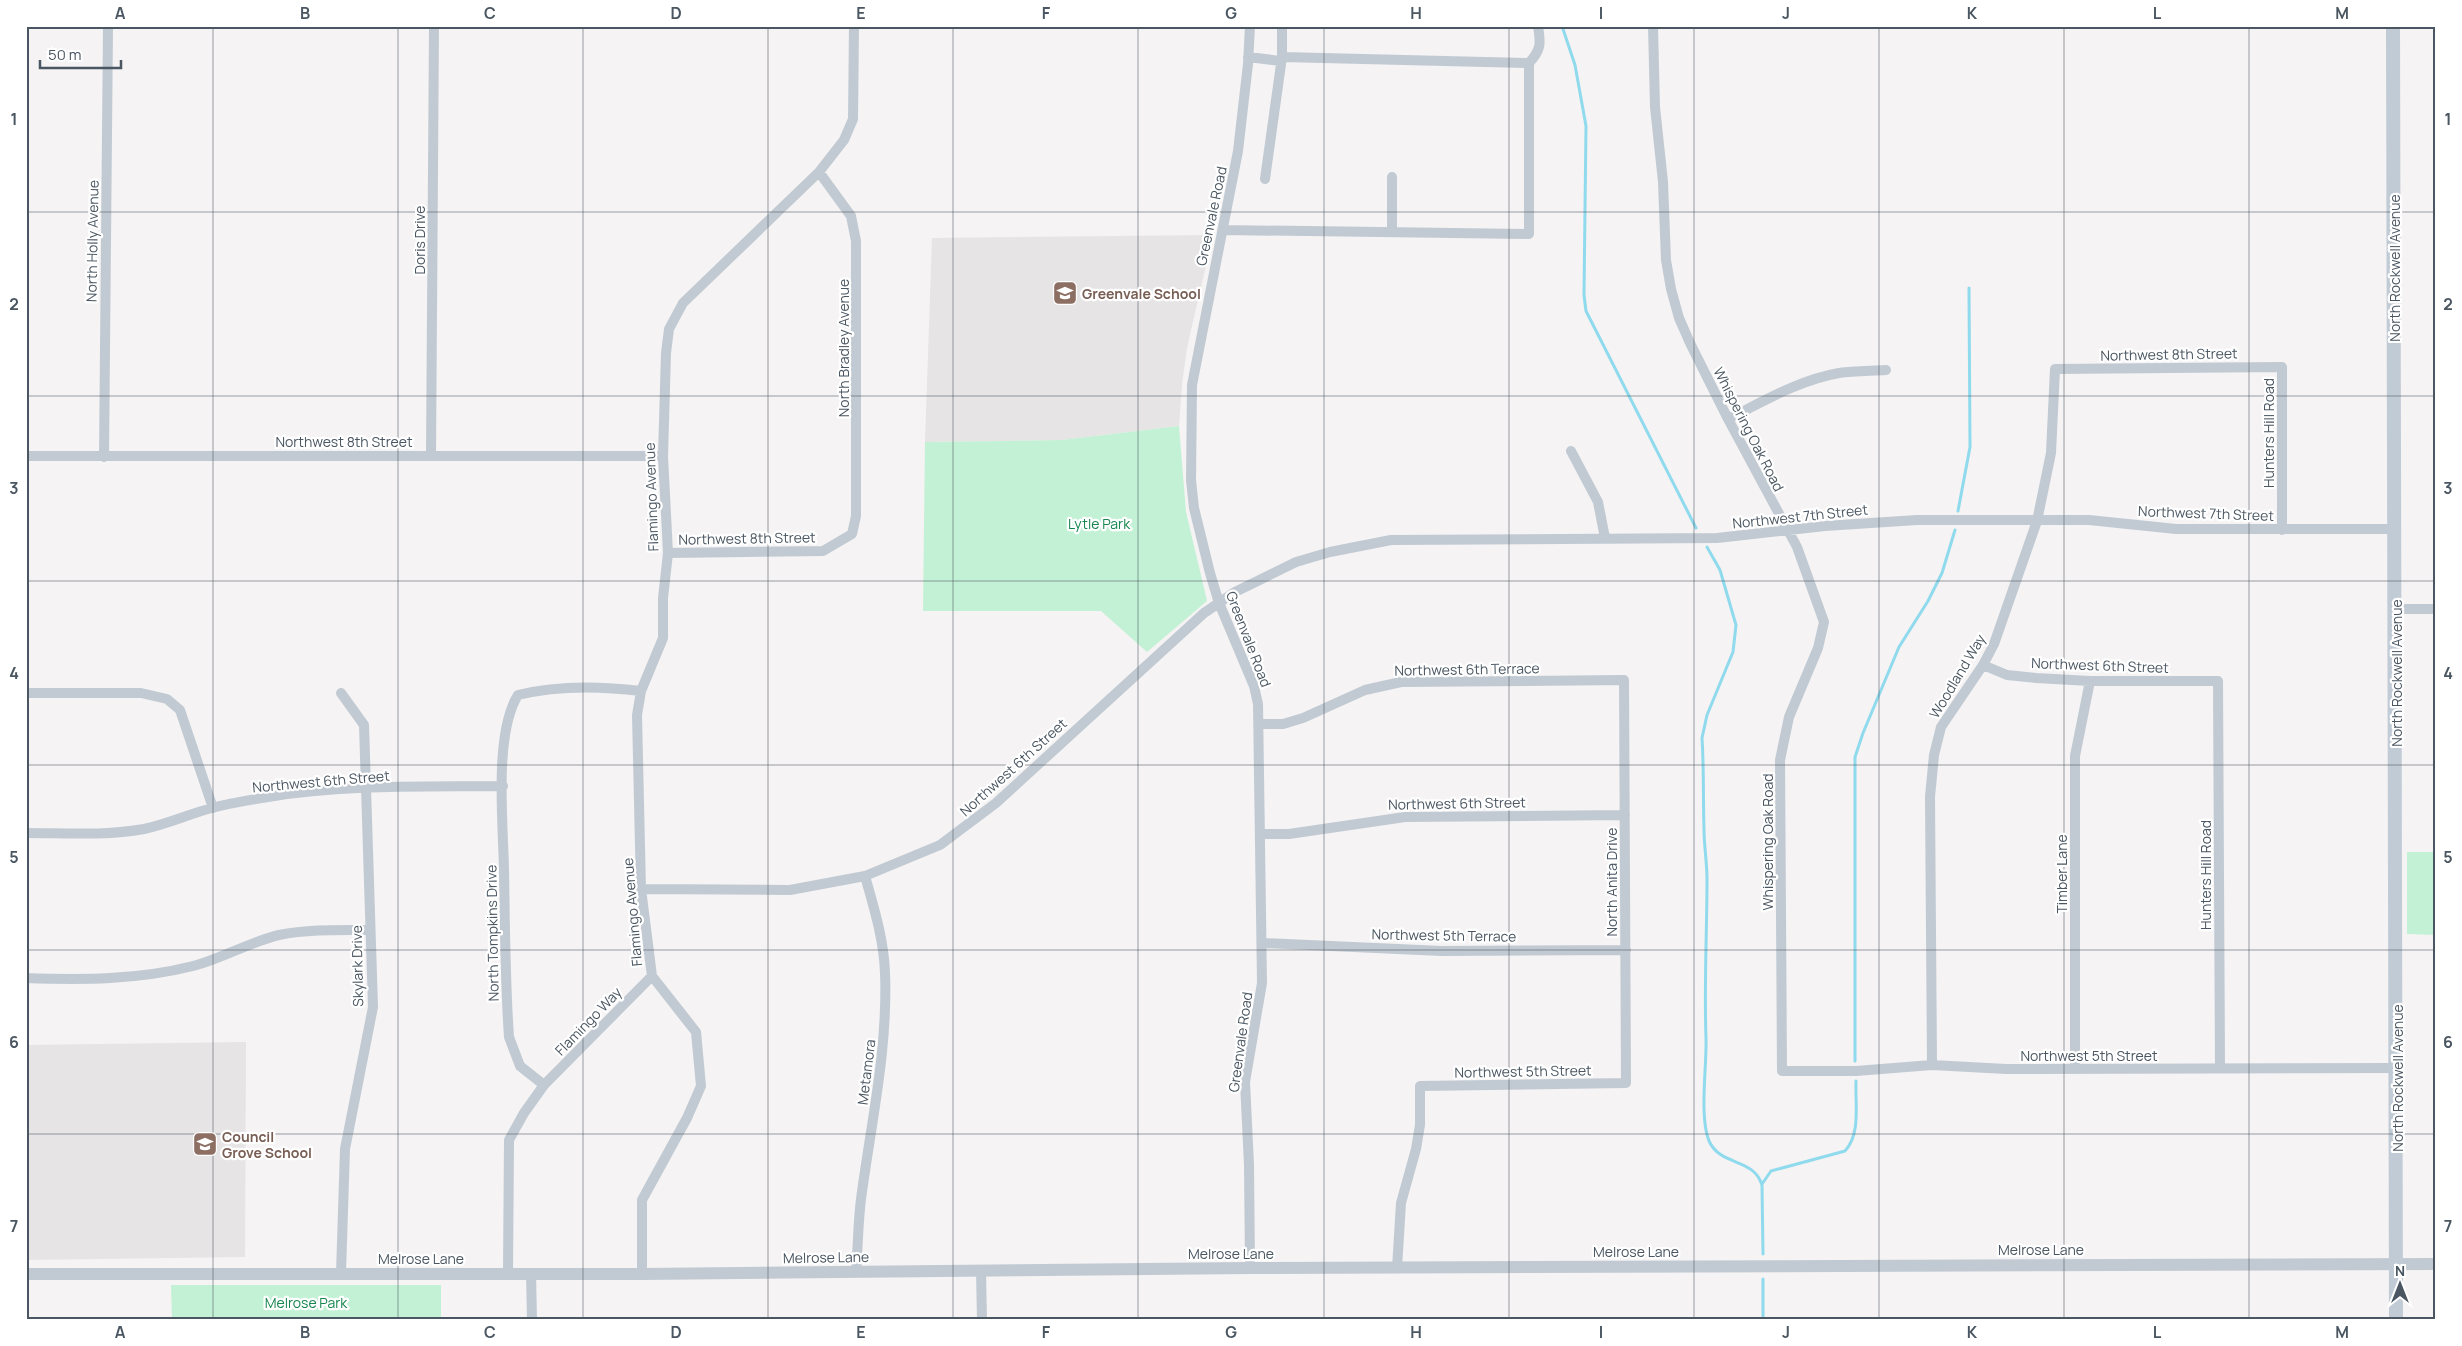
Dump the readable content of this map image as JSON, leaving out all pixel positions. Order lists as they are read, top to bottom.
{
  "streets": {
    "main road": ["North Rockwell Avenue"],
    "street": [
      "Greenvale Road",
      "Doris Drive",
      "North Holly Avenue",
      "North Bradley Avenue",
      "Northwest 8th Street",
      "Whispering Oak Road",
      "Hunters Hill Road",
      "Flamingo Avenue",
      "Northwest 7th Street",
      "Northwest 6th Street",
      "Northwest 6th Terrace",
      "Woodland Way",
      "Timber Lane",
      "North Anita Drive",
      "North Tompkins Drive",
      "Northwest 5th Terrace",
      "Skylark Drive",
      "Flamingo Way",
      "Northwest 5th Street",
      "Metamora",
      "Melrose Lane"
    ]
  },
  "crossings": [
    ["Greenvale Road", "Northwest 7th Street"],
    ["Greenvale Road", "Northwest 6th Street"],
    ["Greenvale Road", "Northwest 6th Terrace"],
    ["Greenvale Road", "Northwest 5th Terrace"],
    ["Greenvale Road", "Melrose Lane"],
    ["Doris Drive", "Northwest 8th Street"],
    ["North Holly Avenue", "Northwest 8th Street"],
    ["North Rockwell Avenue", "Northwest 7th Street"],
    ["North Rockwell Avenue", "Northwest 5th Street"],
    ["North Rockwell Avenue", "Melrose Lane"],
    ["North Bradley Avenue", "Northwest 8th Street"],
    ["North Bradley Avenue", "Flamingo Avenue"],
    ["Northwest 8th Street", "Hunters Hill Road"],
    ["Northwest 8th Street", "Flamingo Avenue"],
    ["Northwest 8th Street", "Woodland Way"],
    ["Whispering Oak Road", "Northwest 7th Street"],
    ["Whispering Oak Road", "Northwest 5th Street"],
    ["Hunters Hill Road", "Northwest 7th Street"],
    ["Hunters Hill Road", "Northwest 6th Street"],
    ["Hunters Hill Road", "Northwest 5th Street"],
    ["Flamingo Avenue", "Northwest 6th Street"],
    ["Flamingo Avenue", "North Tompkins Drive"],
    ["Flamingo Avenue", "Flamingo Way"],
    ["Flamingo Avenue", "Melrose Lane"],
    ["Northwest 7th Street", "Northwest 6th Street"],
    ["Northwest 7th Street", "Woodland Way"],
    ["Northwest 6th Street", "Woodland Way"],
    ["Northwest 6th Street", "Timber Lane"],
    ["Northwest 6th Street", "North Anita Drive"],
    ["Northwest 6th Street", "North Tompkins Drive"],
    ["Northwest 6th Street", "Skylark Drive"],
    ["Northwest 6th Street", "Metamora"],
    ["Northwest 6th Terrace", "North Anita Drive"],
    ["Woodland Way", "Northwest 5th Street"],
    ["Timber Lane", "Northwest 5th Street"],
    ["North Anita Drive", "Northwest 5th Terrace"],
    ["North Anita Drive", "Northwest 5th Street"],
    ["North Tompkins Drive", "Flamingo Way"],
    ["Skylark Drive", "Melrose Lane"],
    ["Northwest 5th Street", "Melrose Lane"],
    ["Metamora", "Melrose Lane"]
  ],
  "parks": ["Lytle Park", "Melrose Park"],
  "places": {
    "school or university": ["Greenvale School", "Council Grove School"]
  },
  "scale_bar": "50 m",
  "north": "top",
  "grid": {
    "columns": [
      "A",
      "B",
      "C",
      "D",
      "E",
      "F",
      "G",
      "H",
      "I",
      "J",
      "K",
      "L",
      "M"
    ],
    "rows": [
      "1",
      "2",
      "3",
      "4",
      "5",
      "6",
      "7"
    ]
  }
}
